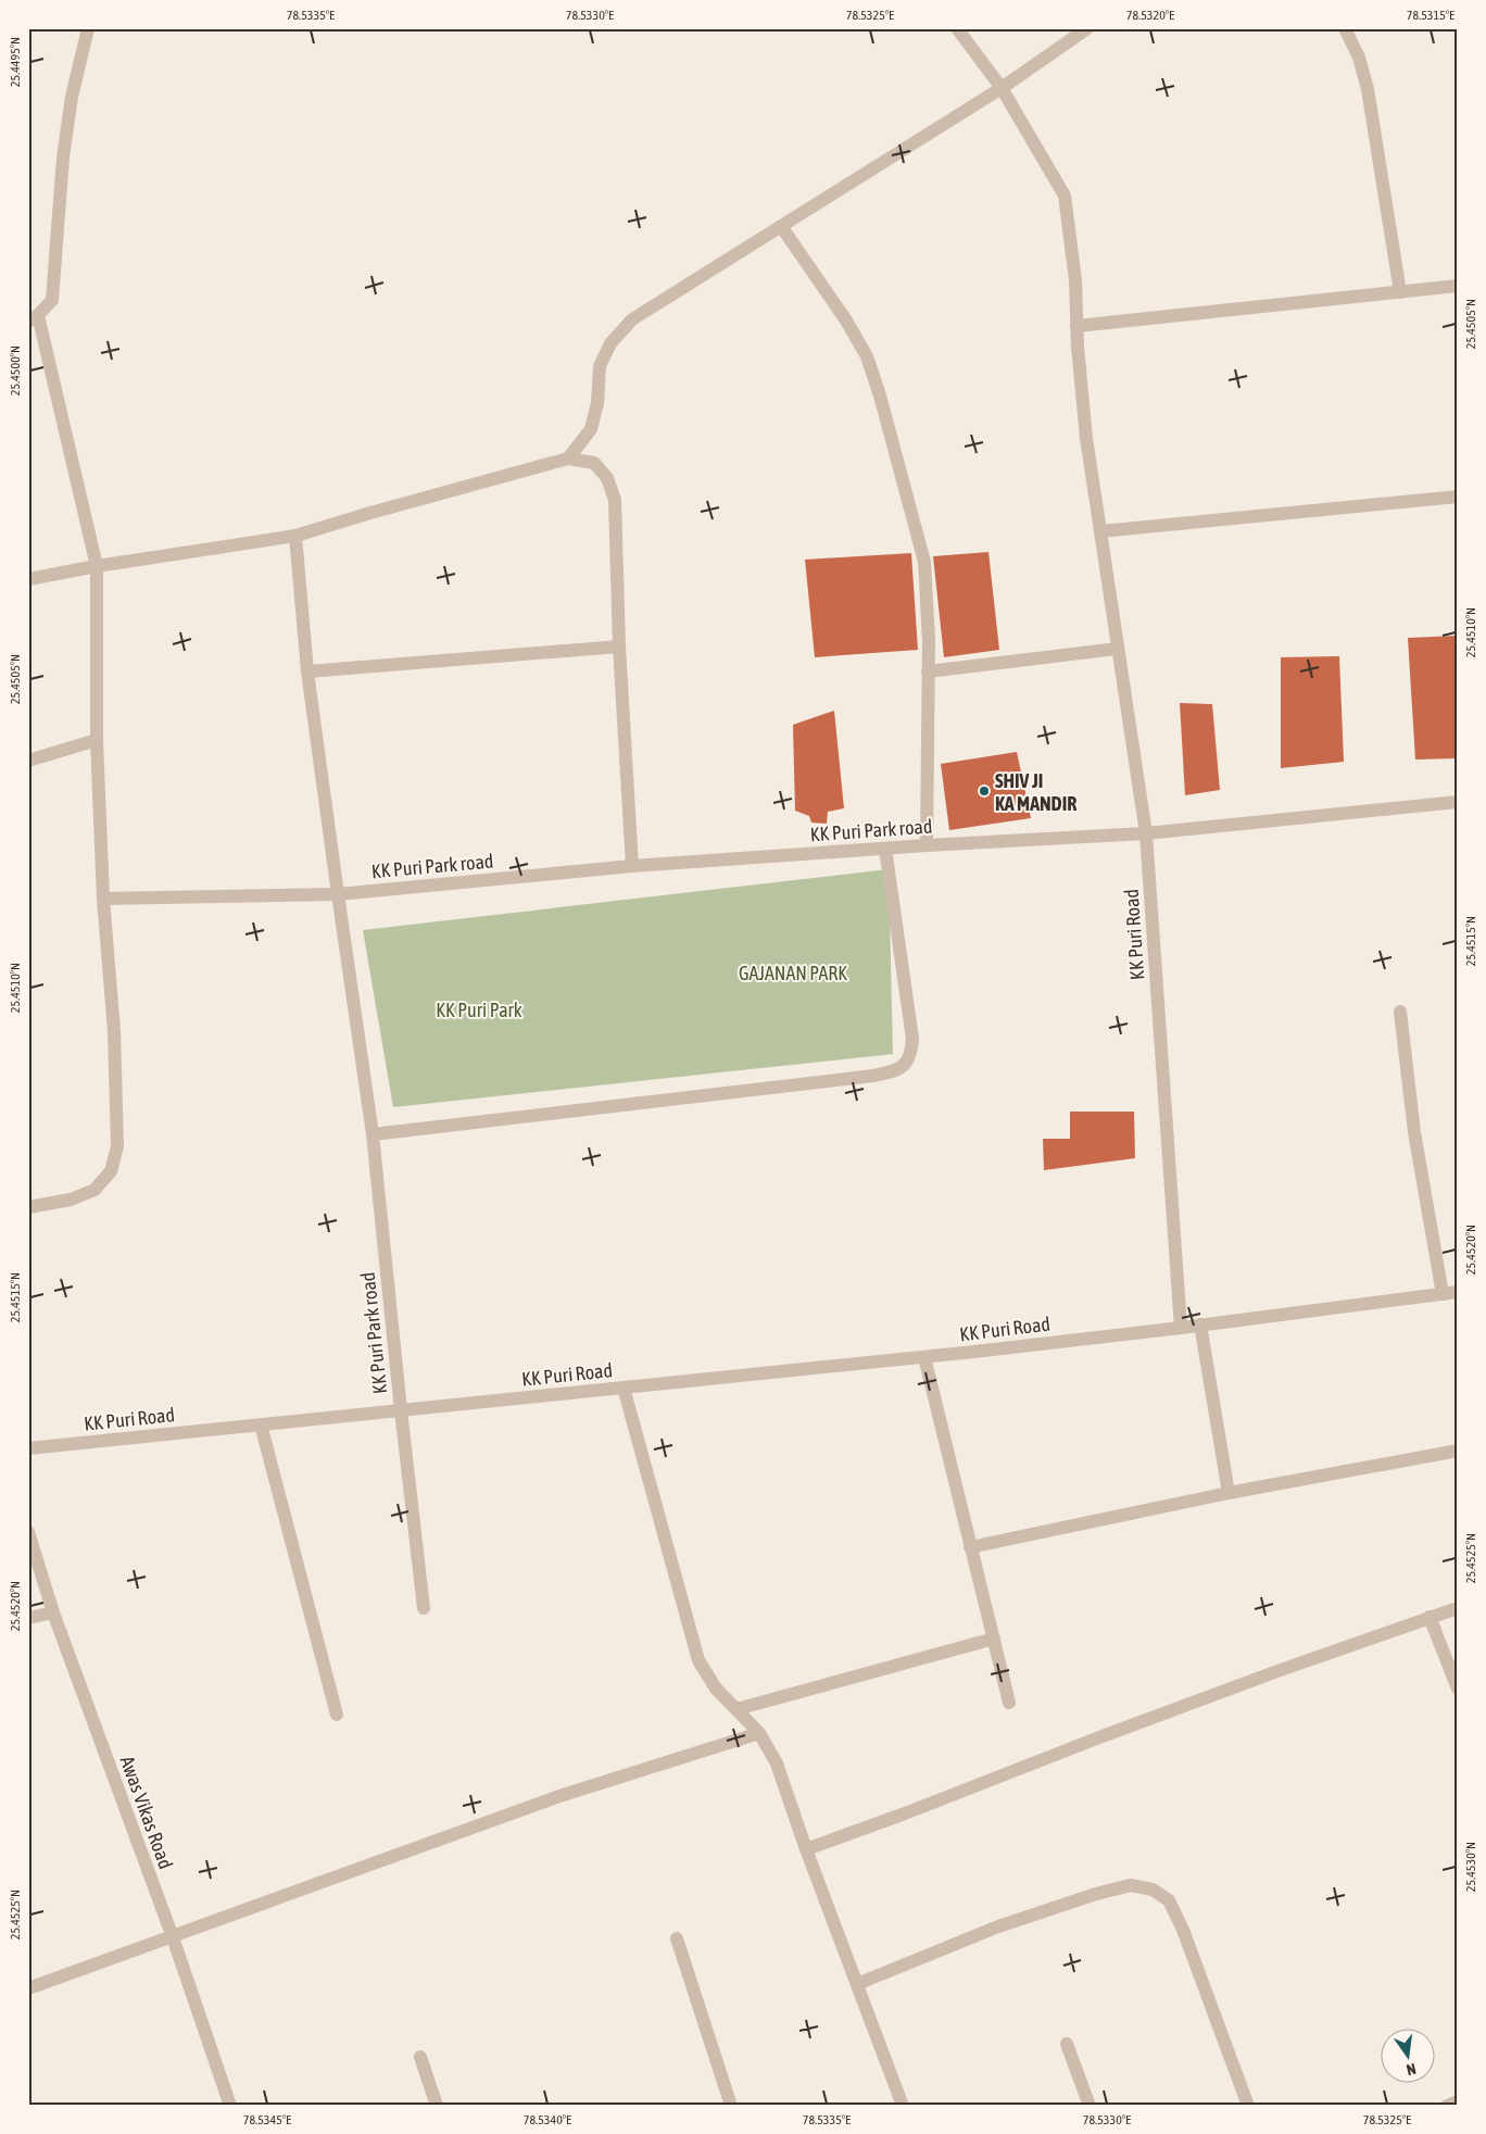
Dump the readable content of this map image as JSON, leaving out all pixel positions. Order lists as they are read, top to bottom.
{
  "streets": {
    "street": ["KK Puri Park road", "KK Puri Road", "Awas Vikas Road"]
  },
  "crossings": [
    ["KK Puri Park road", "KK Puri Road"]
  ],
  "parks": ["GAJANAN PARK", "KK Puri Park"],
  "places": ["SHIV JI KA MANDIR"],
  "north": "bottom",
  "coordinates": [
    "78.5335°E",
    "78.5330°E",
    "78.5325°E",
    "78.5320°E",
    "78.5315°E",
    "25.4495°N",
    "25.4505°N",
    "25.4500°N",
    "25.4510°N",
    "25.4515°N",
    "25.4520°N",
    "25.4525°N",
    "25.4530°N",
    "78.5345°E",
    "78.5340°E"
  ]
}
